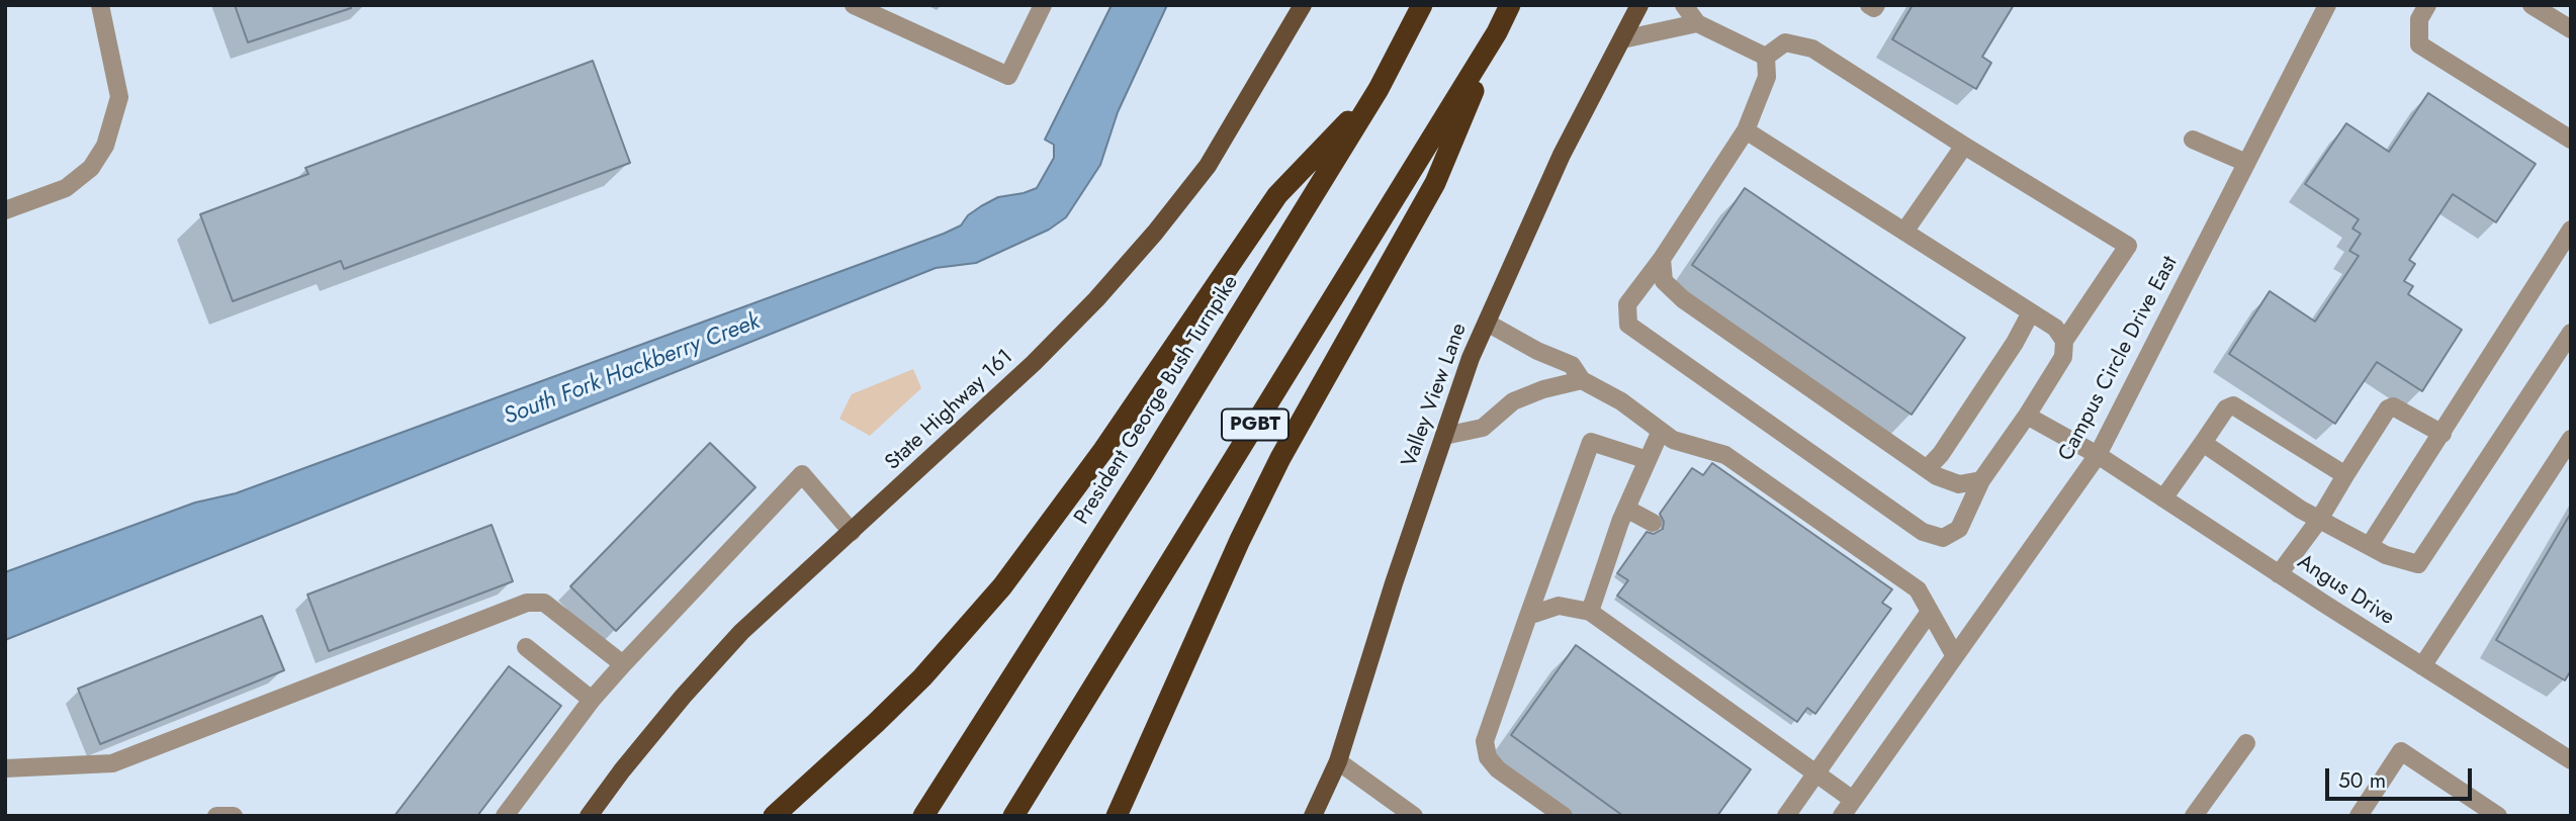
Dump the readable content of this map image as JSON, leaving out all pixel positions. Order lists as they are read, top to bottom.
{
  "streets": {
    "highway": ["President George Bush Turnpike", "PGBT"],
    "main road": ["Valley View Lane", "State Highway 161"],
    "street": ["Campus Circle Drive East", "Angus Drive"]
  },
  "crossings": [
    ["Campus Circle Drive East", "Angus Drive"]
  ],
  "water": ["South Fork Hackberry Creek"],
  "scale_bar": "50 m"
}
